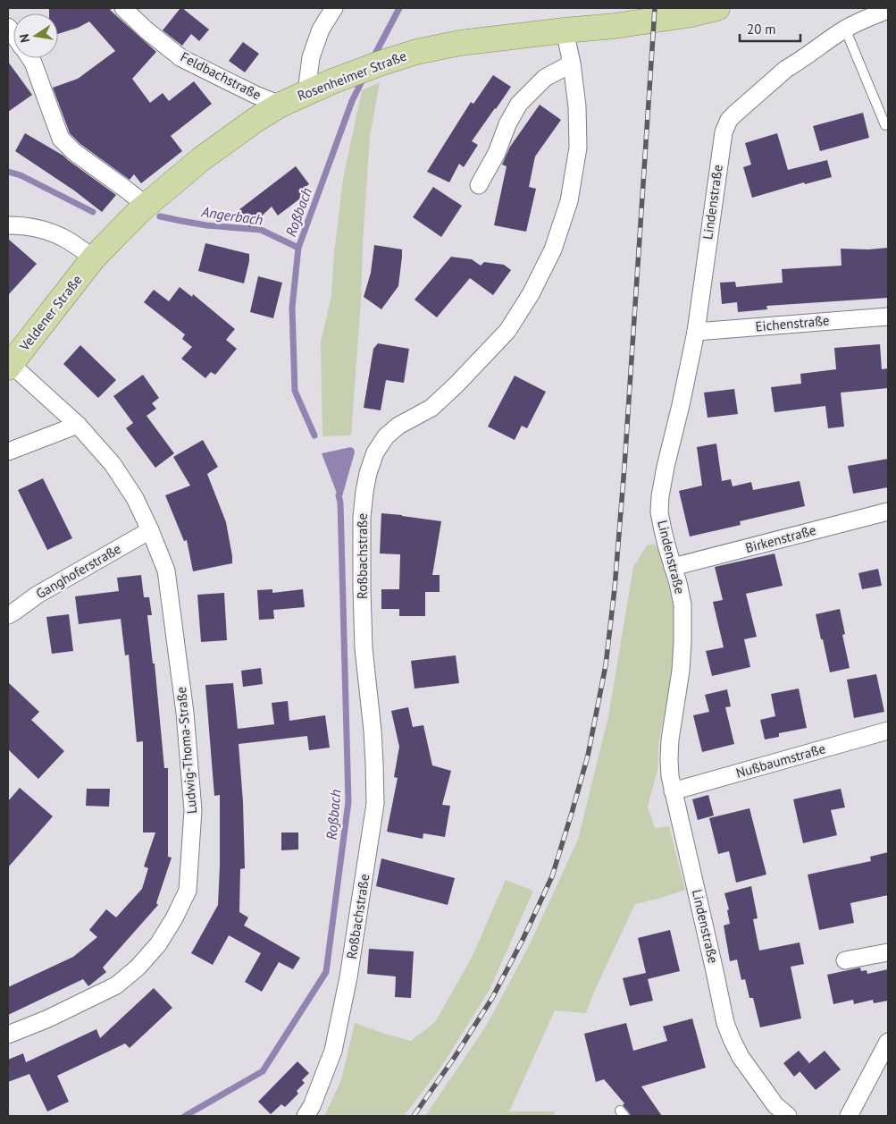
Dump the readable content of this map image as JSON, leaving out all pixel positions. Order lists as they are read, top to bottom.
{
  "streets": {
    "main road": ["Rosenheimer Straße", "Veldener Straße"],
    "street": [
      "Feldbachstraße",
      "Lindenstraße",
      "Eichenstraße",
      "Birkenstraße",
      "Roßbachstraße",
      "Ganghoferstraße",
      "Ludwig-Thoma-Straße",
      "Nußbaumstraße"
    ]
  },
  "crossings": [
    ["Feldbachstraße", "Rosenheimer Straße"],
    ["Rosenheimer Straße", "Veldener Straße"],
    ["Rosenheimer Straße", "Roßbachstraße"],
    ["Lindenstraße", "Eichenstraße"],
    ["Lindenstraße", "Birkenstraße"],
    ["Lindenstraße", "Nußbaumstraße"],
    ["Veldener Straße", "Ludwig-Thoma-Straße"],
    ["Ganghoferstraße", "Ludwig-Thoma-Straße"]
  ],
  "water": ["Roßbach", "Angerbach"],
  "scale_bar": "20 m",
  "north": "left"
}
